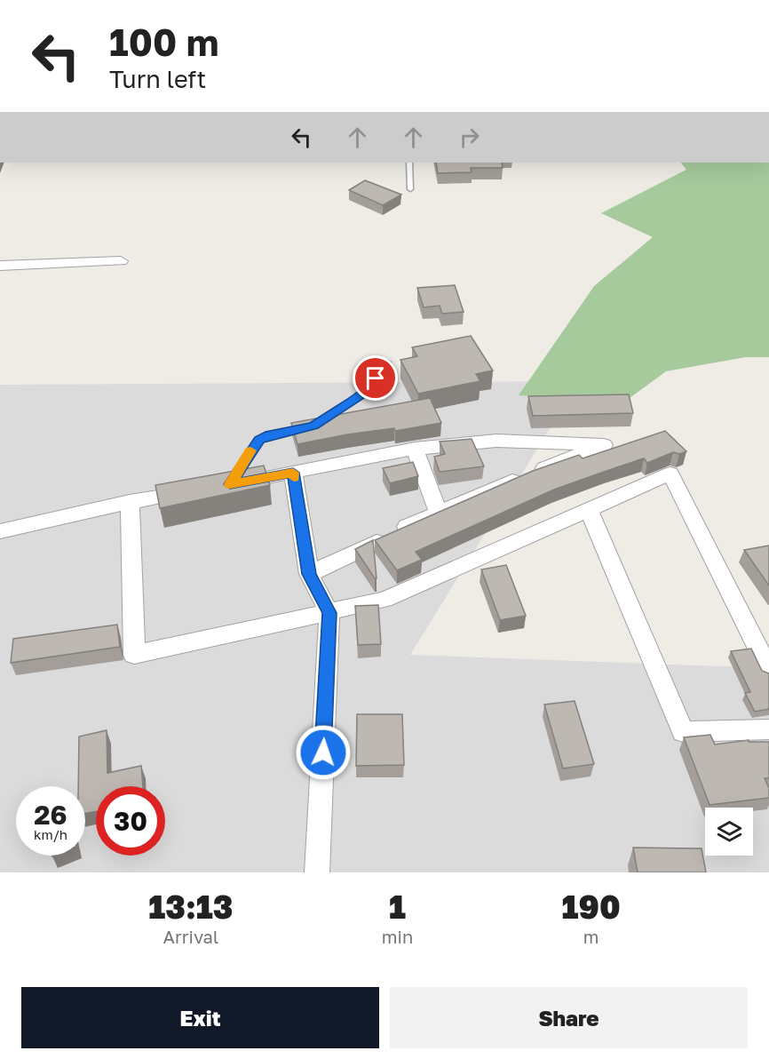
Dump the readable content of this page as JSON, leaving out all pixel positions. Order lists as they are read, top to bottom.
{
  "page": {
    "turn": ["100 m", "Turn left"],
    "speed": "26 km/h",
    "limit": "30",
    "eta": [
      "13:13",
      "Arrival",
      "1",
      "min",
      "190",
      "m"
    ],
    "buttons": ["Exit", "Share"]
  }
}
